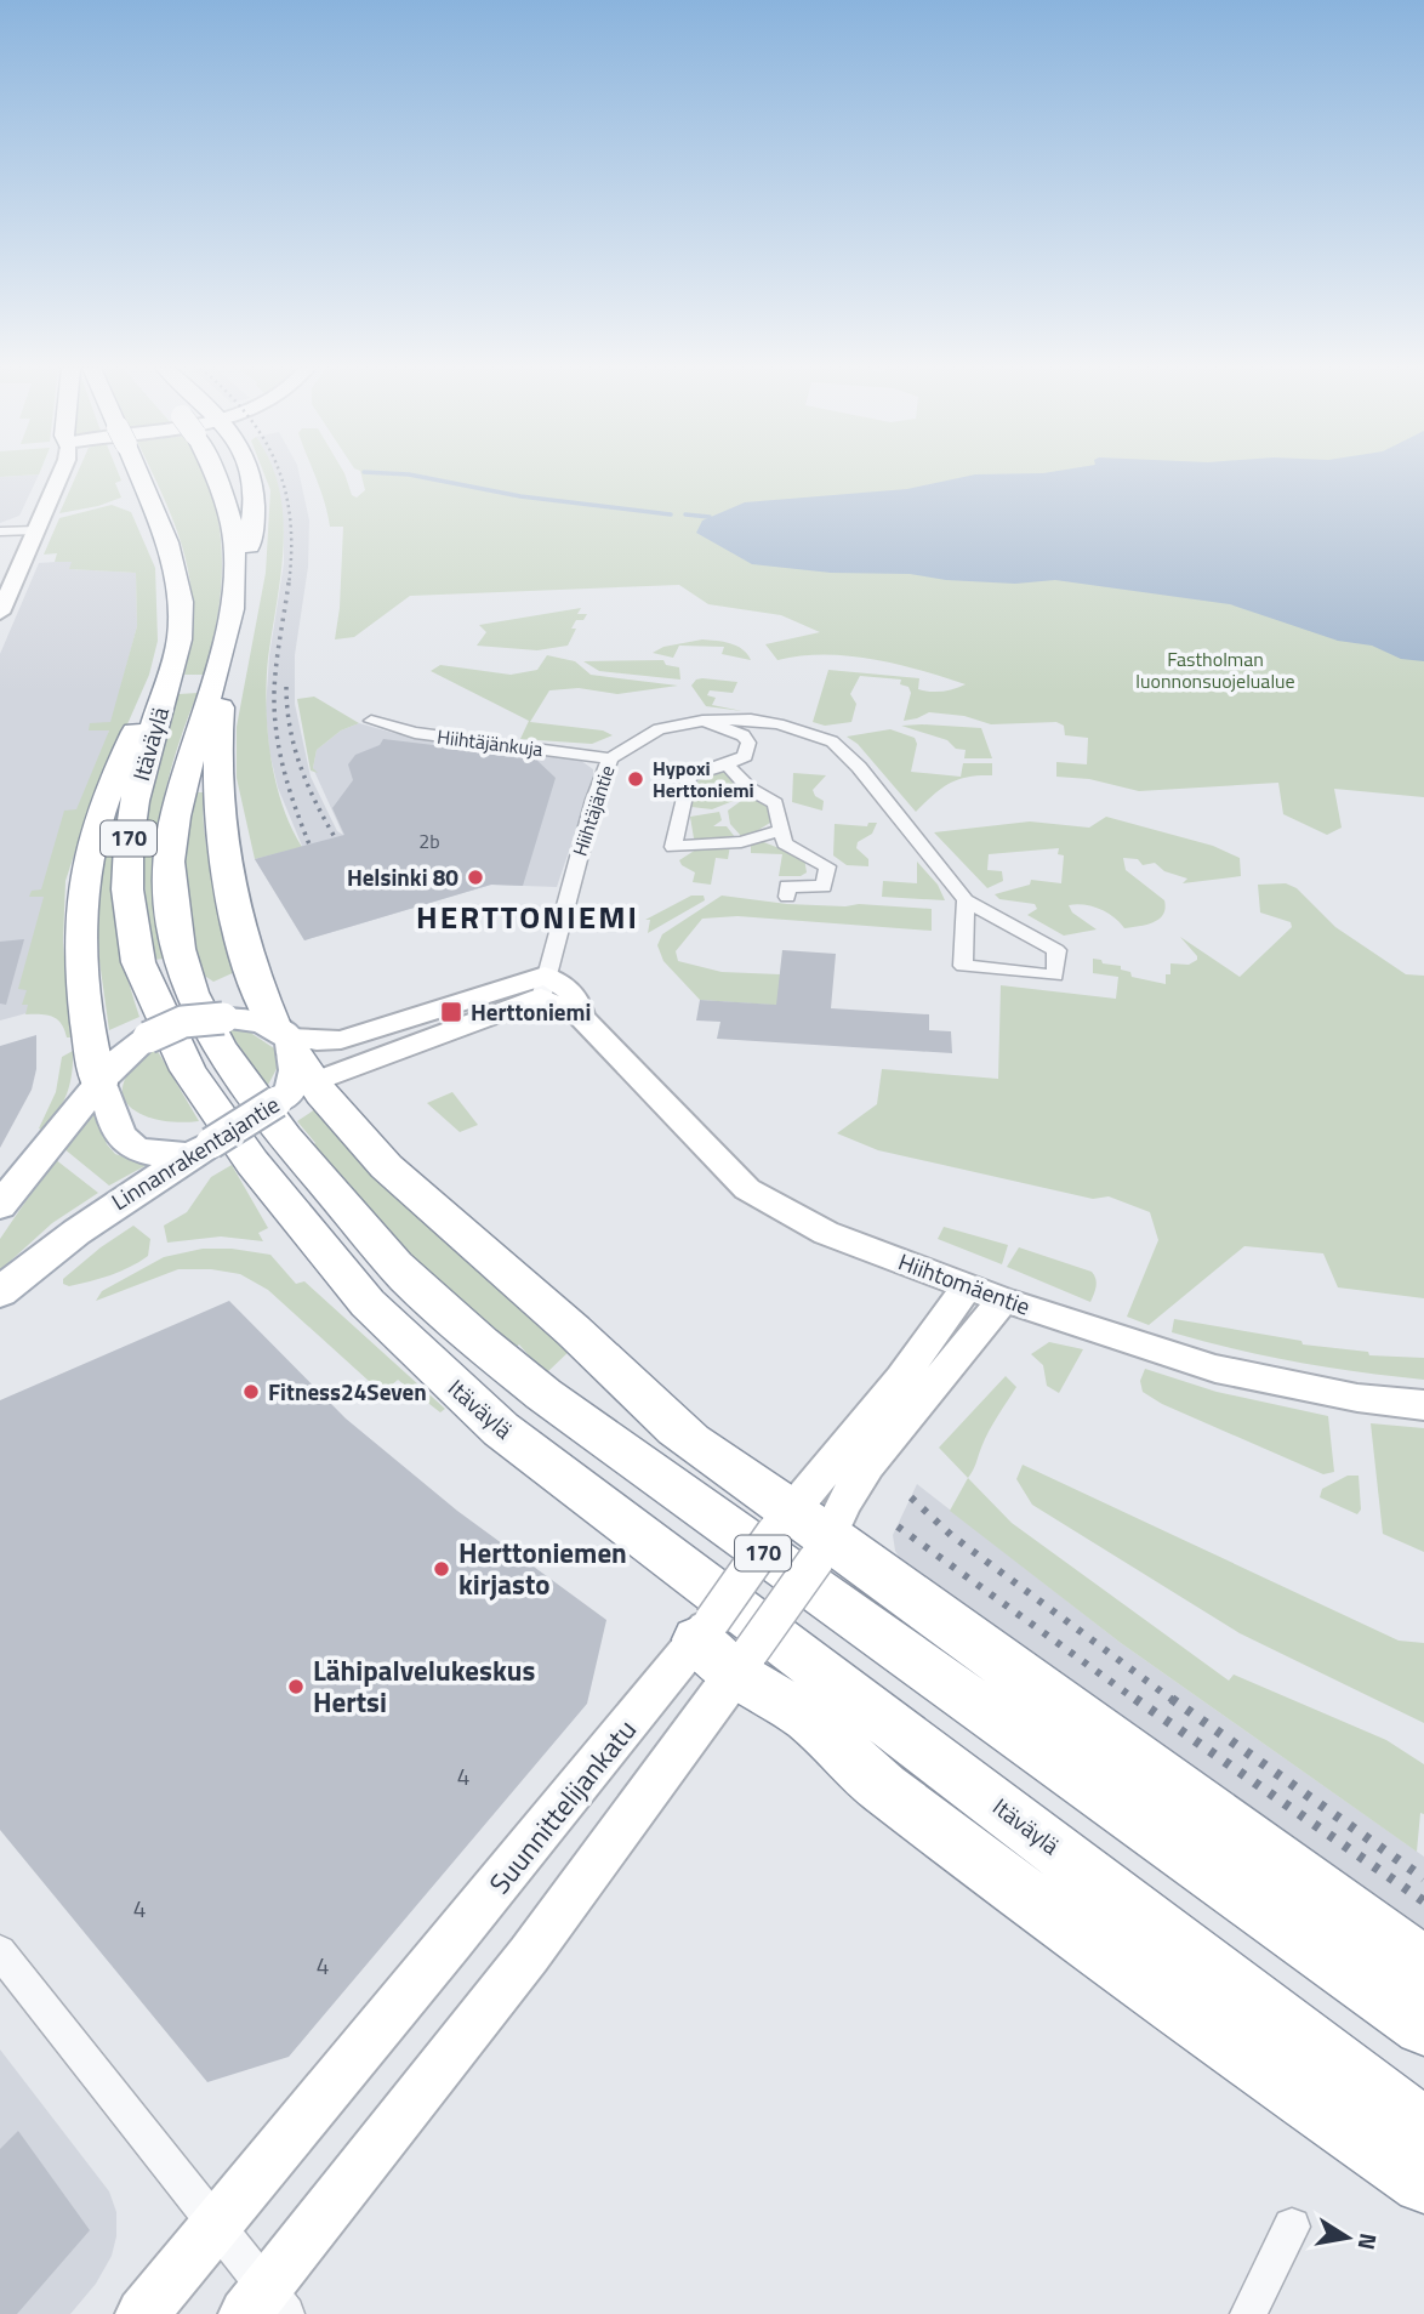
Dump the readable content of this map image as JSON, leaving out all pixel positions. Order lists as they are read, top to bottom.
{
  "streets": {
    "highway": ["Itäväylä", "170"],
    "main road": ["Linnanrakentajantie"],
    "street": [
      "Hiihtäjänkuja",
      "Hiihtäjäntie",
      "Hiihtomäentie",
      "Suunnittelijankatu"
    ]
  },
  "crossings": [
    ["Hiihtäjänkuja", "Hiihtäjäntie"],
    ["Hiihtäjäntie", "Hiihtomäentie"],
    ["Hiihtomäentie", "Suunnittelijankatu"]
  ],
  "districts": ["HERTTONIEMI"],
  "parks": ["Fastholman luonnonsuojelualue"],
  "places": {
    "other": [
      "Hypoxi Herttoniemi",
      "Helsinki 80",
      "Fitness24Seven",
      "Herttoniemen kirjasto",
      "Lähipalvelukeskus Hertsi"
    ],
    "transit": ["Herttoniemi"]
  },
  "house_numbers": [
    "2b",
    "4",
    "4",
    "4"
  ],
  "north": "right"
}
